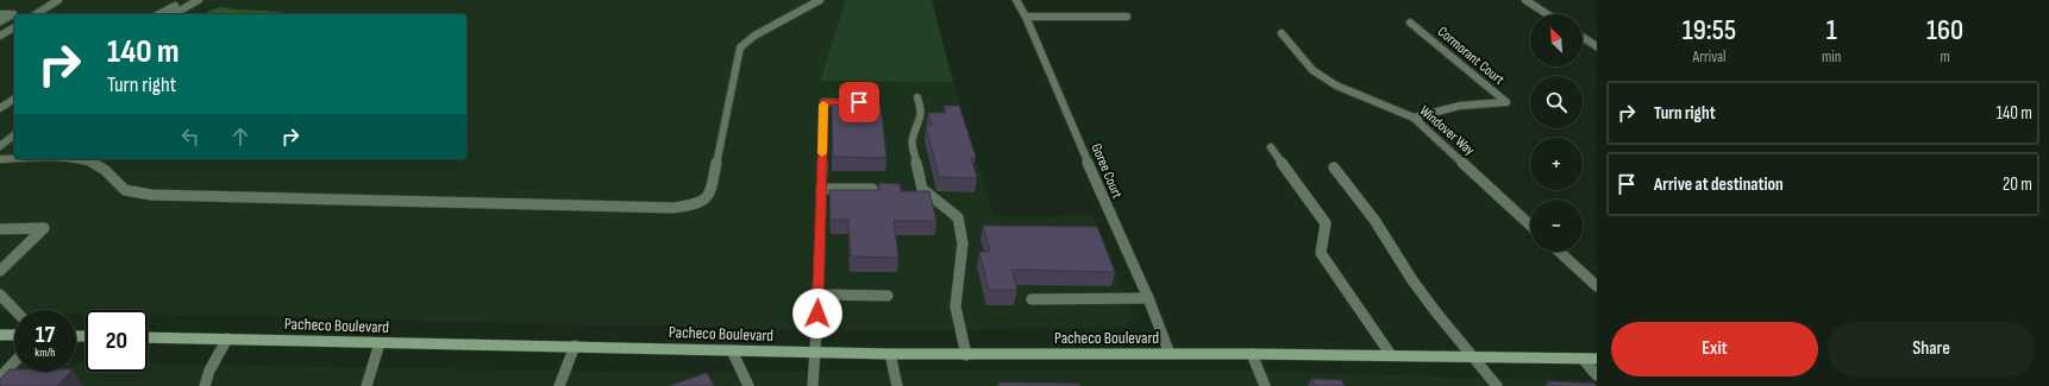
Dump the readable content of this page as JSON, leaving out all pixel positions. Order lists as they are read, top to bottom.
{
  "streets": {
    "main road": ["Pacheco Boulevard"],
    "street": ["Cormorant Court", "Windover Way", "Goree Court"]
  },
  "crossings": [
    ["Cormorant Court", "Windover Way"],
    ["Goree Court", "Pacheco Boulevard"]
  ],
  "north": "top left",
  "page": {
    "eta": [
      "19:55",
      "Arrival",
      "1",
      "min",
      "160",
      "m"
    ],
    "map_buttons": ["+", "−"],
    "turn": ["140 m", "Turn right"],
    "list": [
      {
        "name": "Turn right",
        "value": "140 m"
      },
      {
        "name": "Arrive at destination",
        "value": "20 m"
      }
    ],
    "speed": "17 km/h",
    "limit": "20",
    "buttons": ["Exit", "Share"]
  }
}
